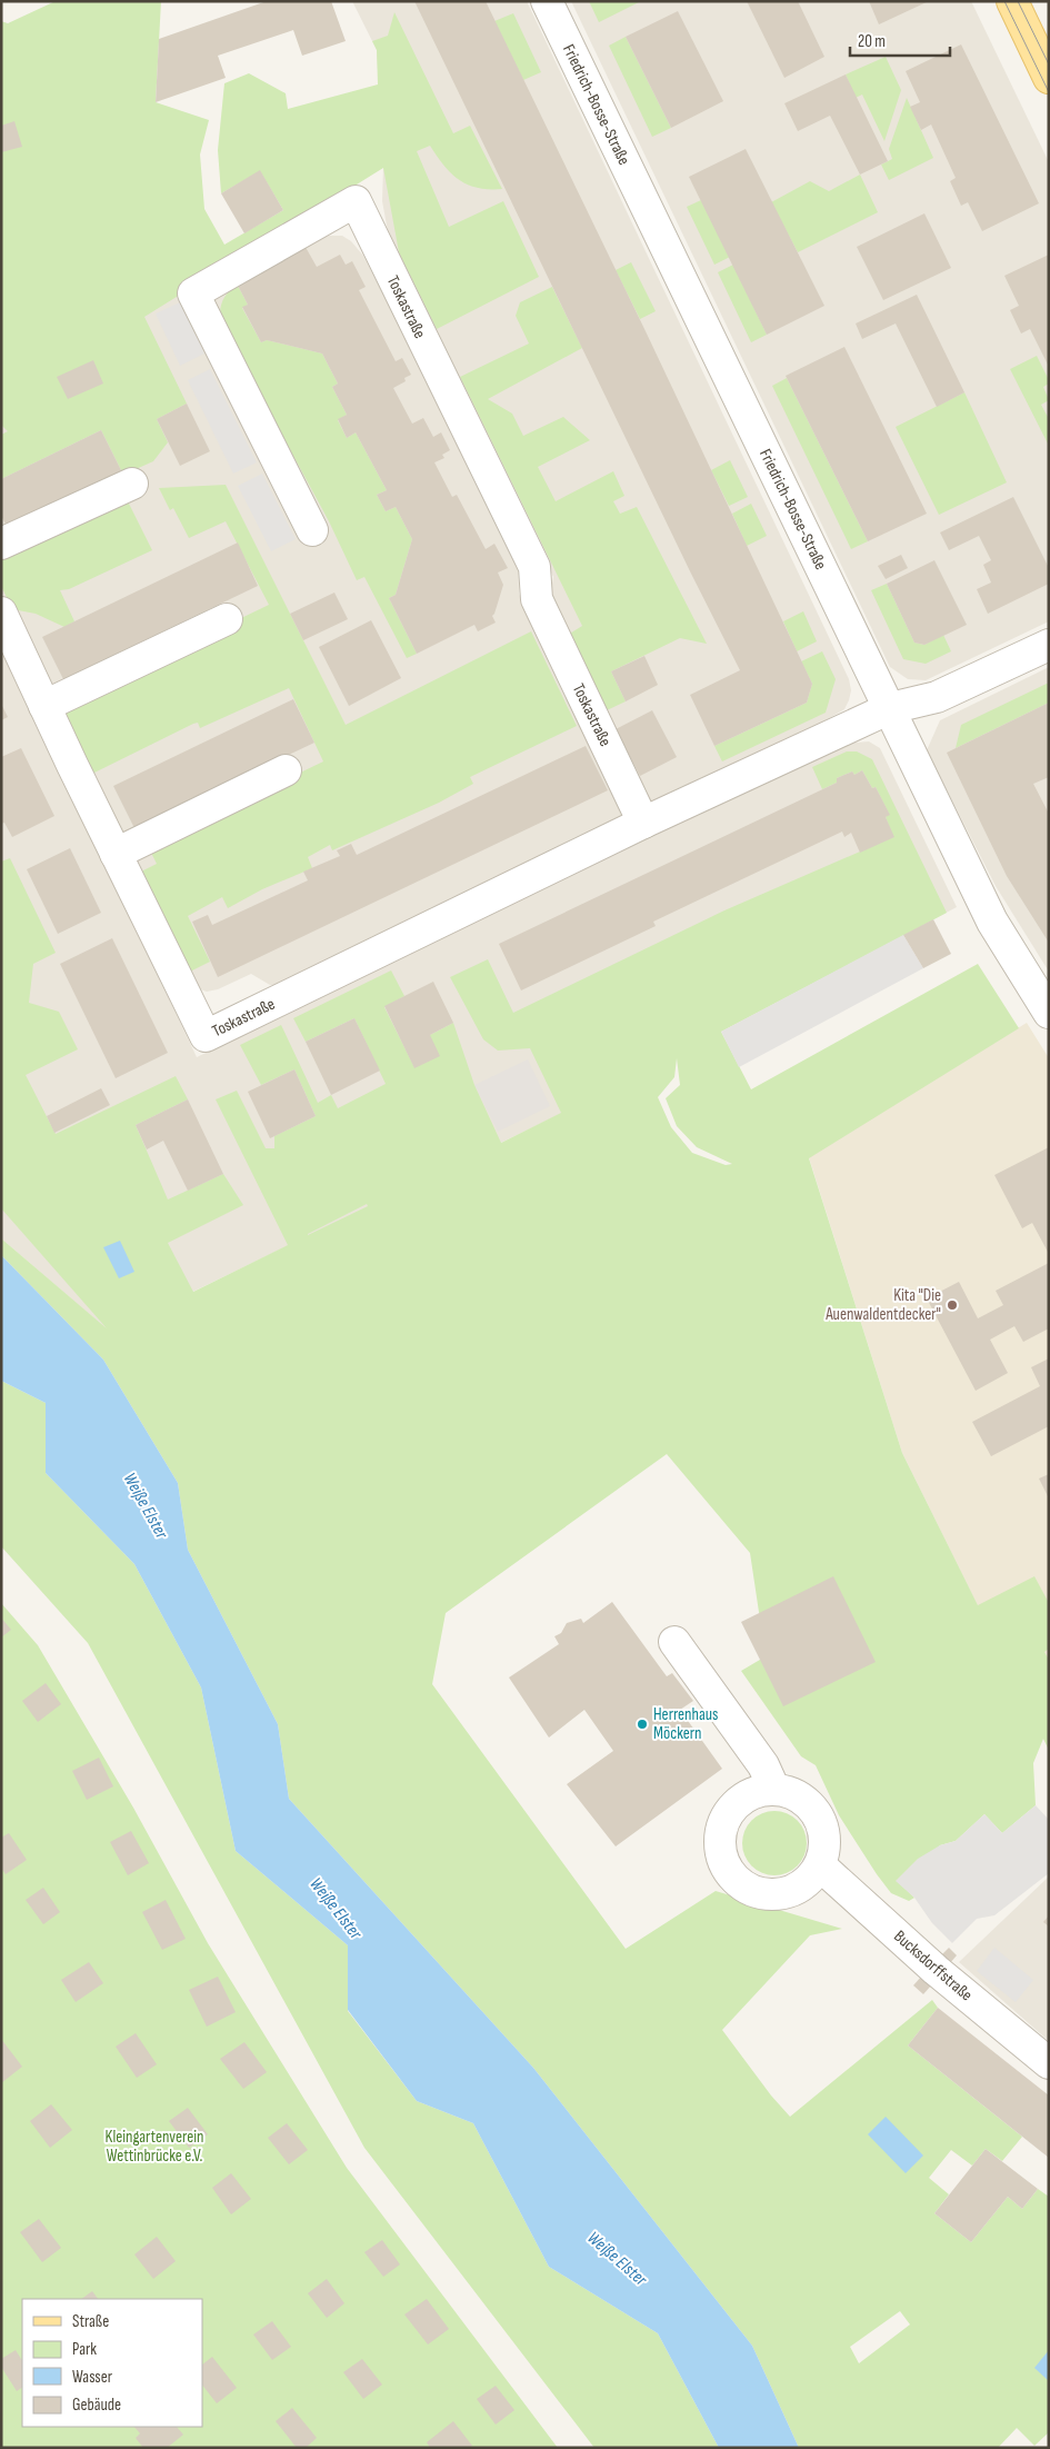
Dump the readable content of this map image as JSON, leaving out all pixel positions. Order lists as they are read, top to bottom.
{
  "streets": {
    "street": ["Friedrich-Bosse-Straße", "Toskastraße", "Bucksdorffstraße"]
  },
  "crossings": [
    ["Friedrich-Bosse-Straße", "Toskastraße"]
  ],
  "water": ["Weiße Elster"],
  "parks": ["Kleingartenverein Wettinbrücke e.V."],
  "places": ["Kita \"Die Auenwaldentdecker\"", "Herrenhaus Möckern"],
  "legend": [
    "Straße",
    "Park",
    "Wasser",
    "Gebäude"
  ],
  "scale_bar": "20 m"
}
